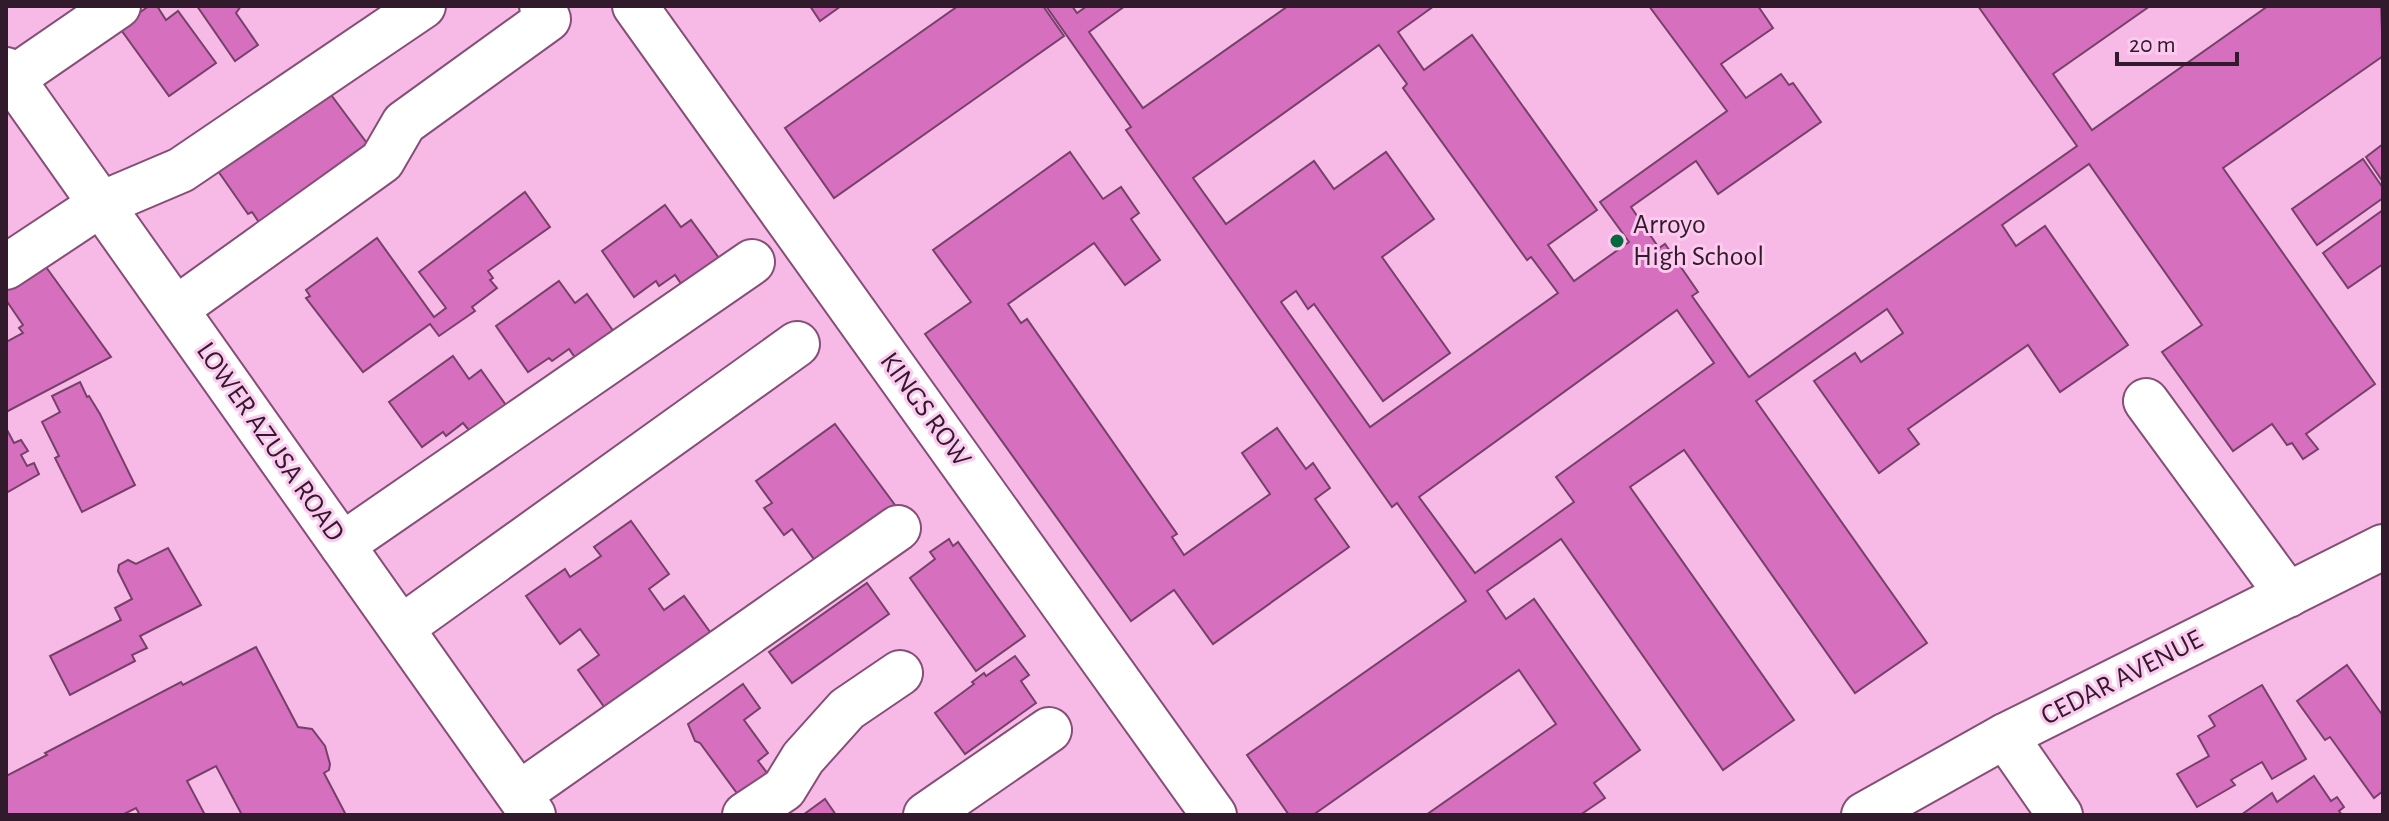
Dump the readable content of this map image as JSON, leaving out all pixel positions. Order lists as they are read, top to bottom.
{
  "streets": {
    "street": ["KINGS ROW", "LOWER AZUSA ROAD", "CEDAR AVENUE"]
  },
  "places": ["Arroyo High School"],
  "scale_bar": "20 m"
}
